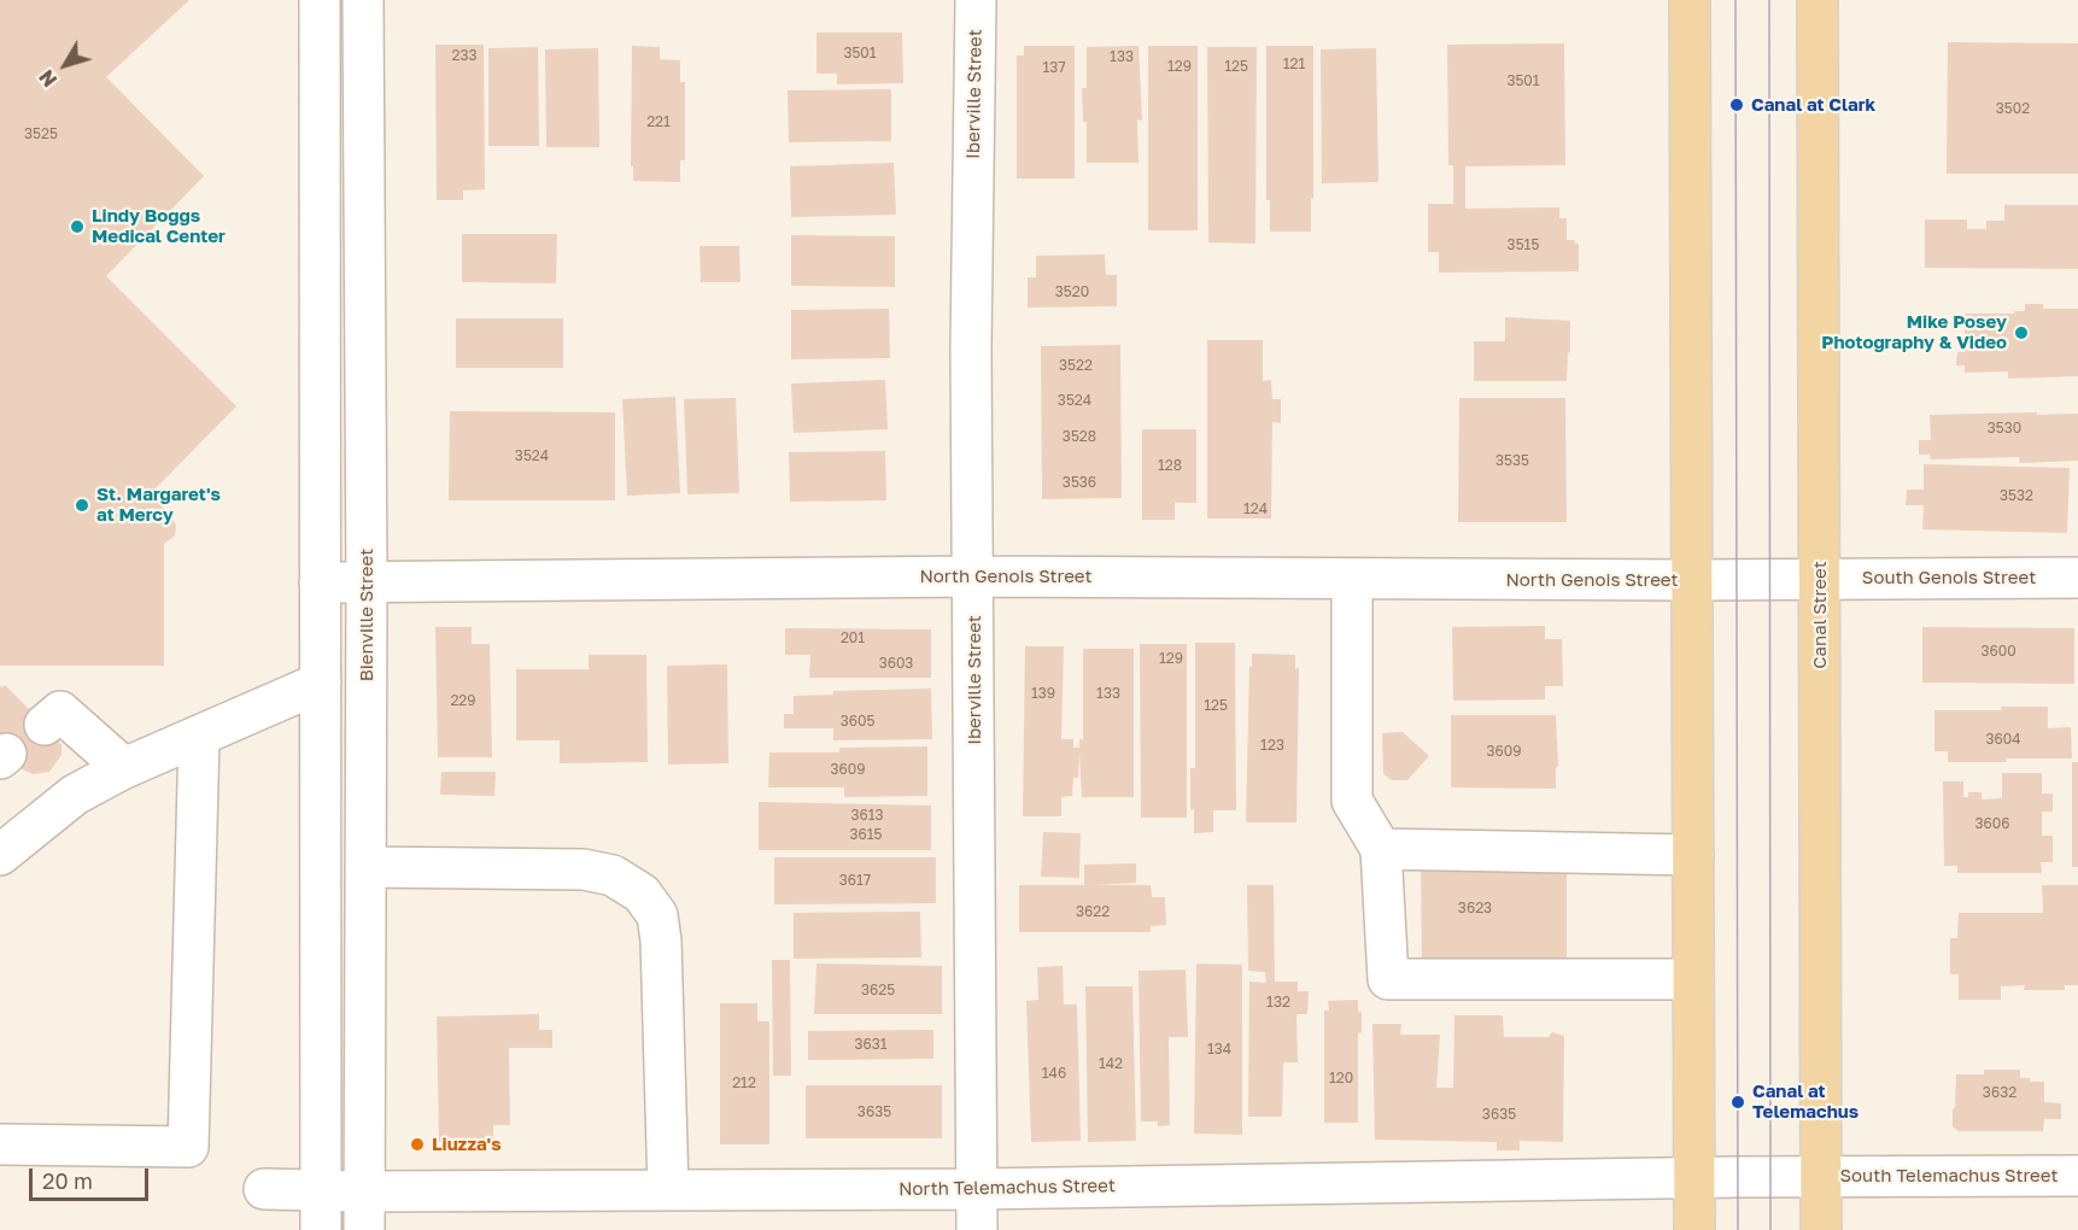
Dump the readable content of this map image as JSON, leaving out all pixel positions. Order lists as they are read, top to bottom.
{
  "streets": {
    "main road": ["Canal Street"],
    "street": [
      "Iberville Street",
      "North Genois Street",
      "South Genois Street",
      "Bienville Street",
      "South Telemachus Street",
      "North Telemachus Street"
    ]
  },
  "crossings": [
    ["Iberville Street", "North Genois Street"],
    ["Iberville Street", "North Telemachus Street"],
    ["North Genois Street", "South Genois Street"],
    ["North Genois Street", "Bienville Street"],
    ["South Genois Street", "Canal Street"],
    ["Bienville Street", "North Telemachus Street"],
    ["Canal Street", "South Telemachus Street"],
    ["South Telemachus Street", "North Telemachus Street"]
  ],
  "places": [
    "Canal at Clark",
    "Lindy Boggs Medical Center",
    "Mike Posey Photography & Video",
    "St. Margaret's at Mercy",
    "Canal at Telemachus",
    "Liuzza's"
  ],
  "house_numbers": [
    "3501",
    "233",
    "133",
    "121",
    "129",
    "125",
    "137",
    "3501",
    "3502",
    "221",
    "3525",
    "3515",
    "3520",
    "3522",
    "3524",
    "3530",
    "3528",
    "3524",
    "3535",
    "128",
    "3536",
    "3532",
    "124",
    "201",
    "3600",
    "129",
    "3603",
    "139",
    "133",
    "229",
    "125",
    "3605",
    "3604",
    "123",
    "3609",
    "3609",
    "3613",
    "3606",
    "3615",
    "3617",
    "3623",
    "3622",
    "3625",
    "132",
    "3631",
    "134",
    "142",
    "146",
    "120",
    "212",
    "3632",
    "3635",
    "3635"
  ],
  "scale_bar": "20 m",
  "north": "bottom left"
}
